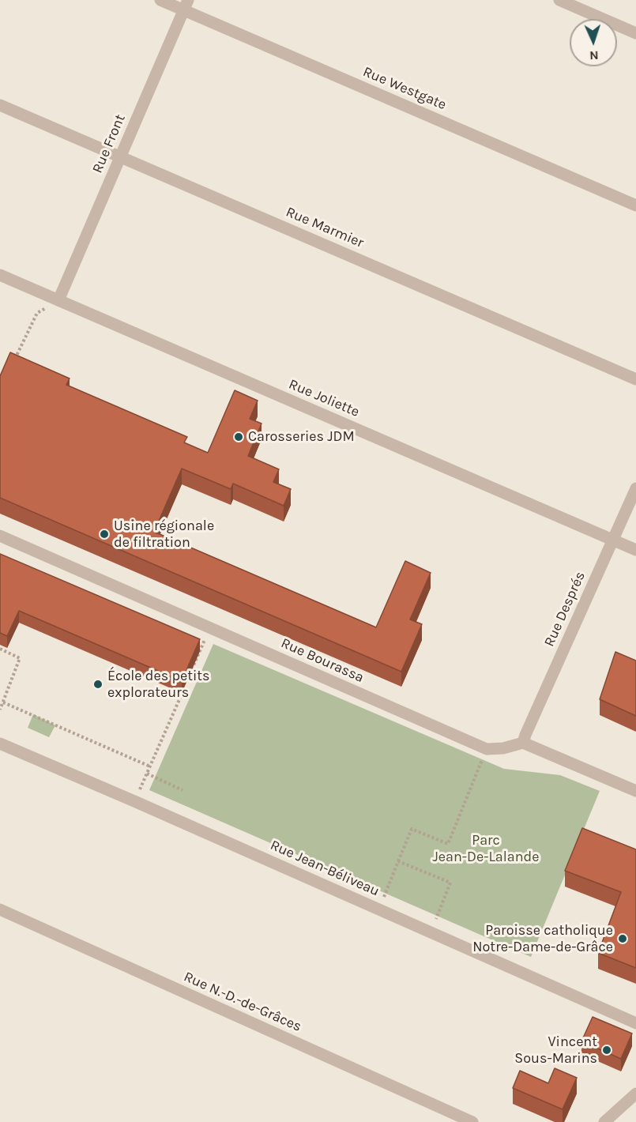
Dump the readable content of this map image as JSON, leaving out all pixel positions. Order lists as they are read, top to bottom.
{
  "streets": {
    "street": [
      "Rue Westgate",
      "Rue Front",
      "Rue Marmier",
      "Rue Joliette",
      "Rue Després",
      "Rue Bourassa",
      "Rue Jean-Béliveau",
      "Rue N.-D.-de-Grâces"
    ]
  },
  "crossings": [
    ["Rue Westgate", "Rue Front"],
    ["Rue Front", "Rue Marmier"],
    ["Rue Front", "Rue Joliette"],
    ["Rue Joliette", "Rue Després"],
    ["Rue Després", "Rue Bourassa"]
  ],
  "parks": ["Parc Jean-De-Lalande"],
  "places": [
    "Carosseries JDM",
    "Usine régionale de filtration",
    "École des petits explorateurs",
    "Paroisse catholique Notre-Dame-de-Grâce",
    "Vincent Sous-Marins"
  ],
  "north": "bottom"
}
